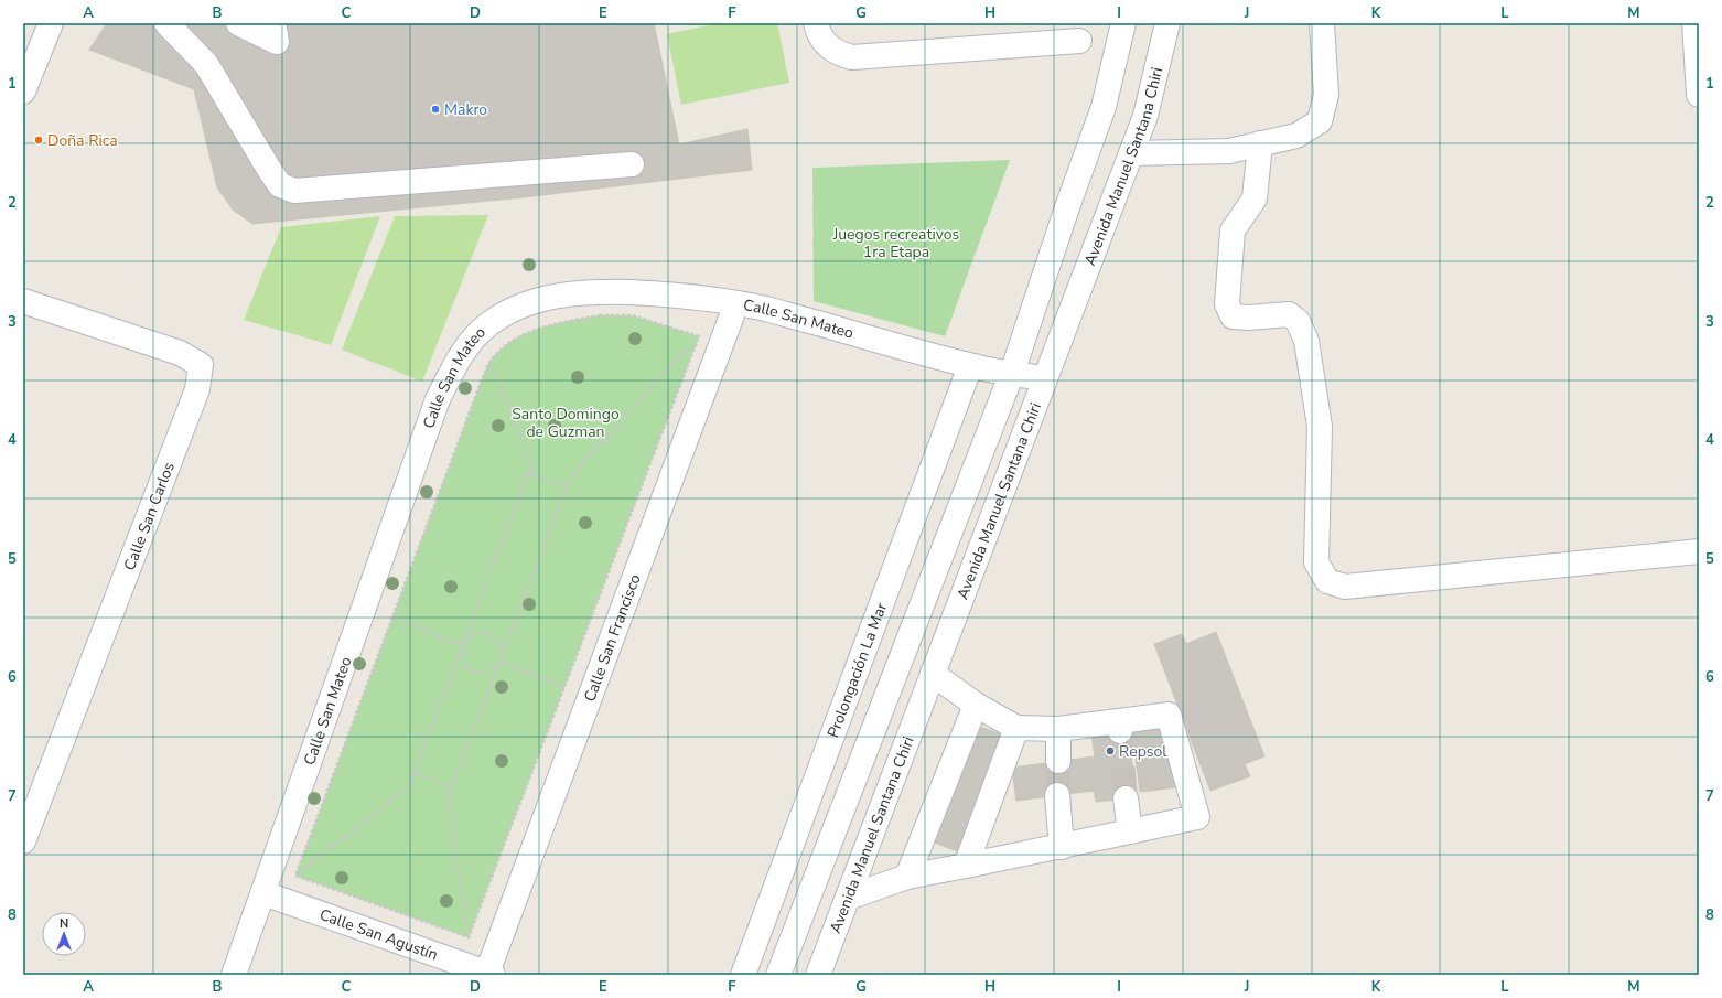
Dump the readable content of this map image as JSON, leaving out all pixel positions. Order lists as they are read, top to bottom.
{
  "streets": {
    "street": [
      "Avenida Manuel Santana Chiri",
      "Calle San Mateo",
      "Calle San Carlos",
      "Calle San Francisco",
      "Prolongación La Mar",
      "Calle San Agustín"
    ]
  },
  "crossings": [
    ["Avenida Manuel Santana Chiri", "Calle San Mateo"],
    ["Calle San Mateo", "Calle San Francisco"],
    ["Calle San Mateo", "Prolongación La Mar"],
    ["Calle San Mateo", "Calle San Agustín"],
    ["Calle San Francisco", "Calle San Agustín"]
  ],
  "parks": ["Juegos recreativos 1ra Etapa", "Santo Domingo de Guzman"],
  "places": ["Makro", "Doña Rica", "Repsol"],
  "north": "top",
  "grid": {
    "columns": [
      "A",
      "B",
      "C",
      "D",
      "E",
      "F",
      "G",
      "H",
      "I",
      "J",
      "K",
      "L",
      "M"
    ],
    "rows": [
      "1",
      "2",
      "3",
      "4",
      "5",
      "6",
      "7",
      "8"
    ]
  }
}
